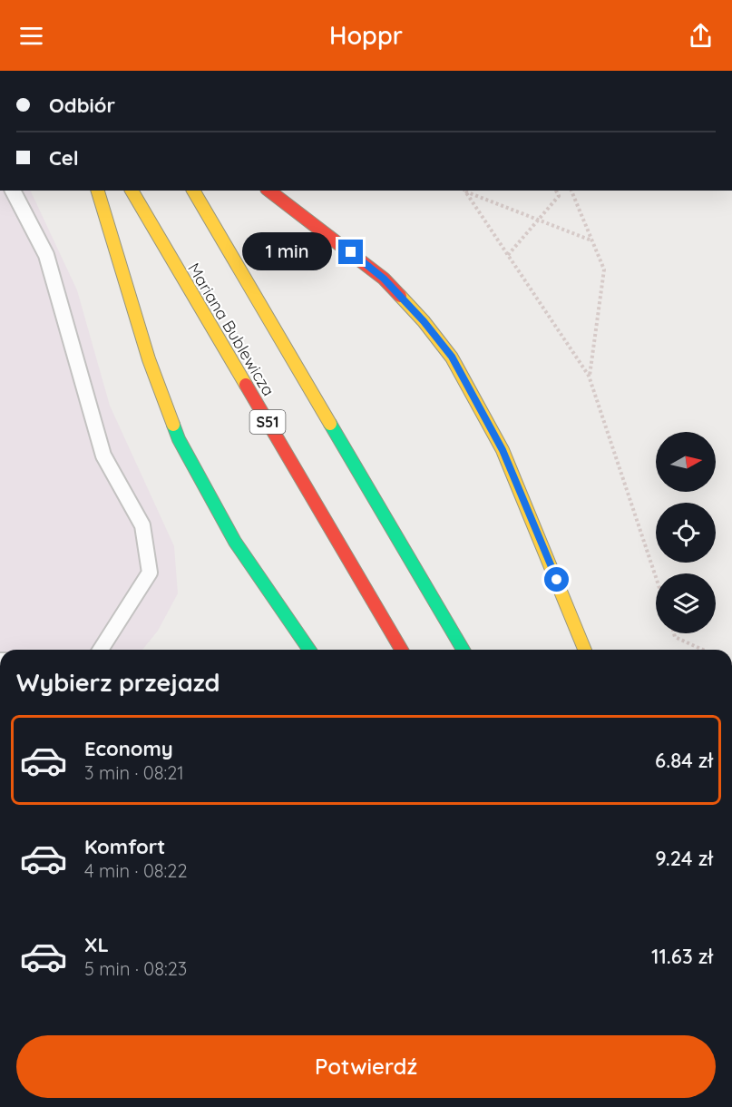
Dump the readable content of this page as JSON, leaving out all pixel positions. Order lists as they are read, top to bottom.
{
  "streets": {
    "main road": ["Mariana Bublewicza", "S51"]
  },
  "north": "right",
  "page": {
    "header": "Hoppr",
    "banner": ["Odbiór", "Cel"],
    "bubble": "1 min",
    "heading": "Wybierz przejazd",
    "list": [
      {
        "name": "Economy",
        "note": "3 min · 08:21",
        "value": "6.84 zł"
      },
      {
        "name": "Komfort",
        "note": "4 min · 08:22",
        "value": "9.24 zł"
      },
      {
        "name": "XL",
        "note": "5 min · 08:23",
        "value": "11.63 zł"
      }
    ],
    "buttons": "Potwierdź"
  }
}
